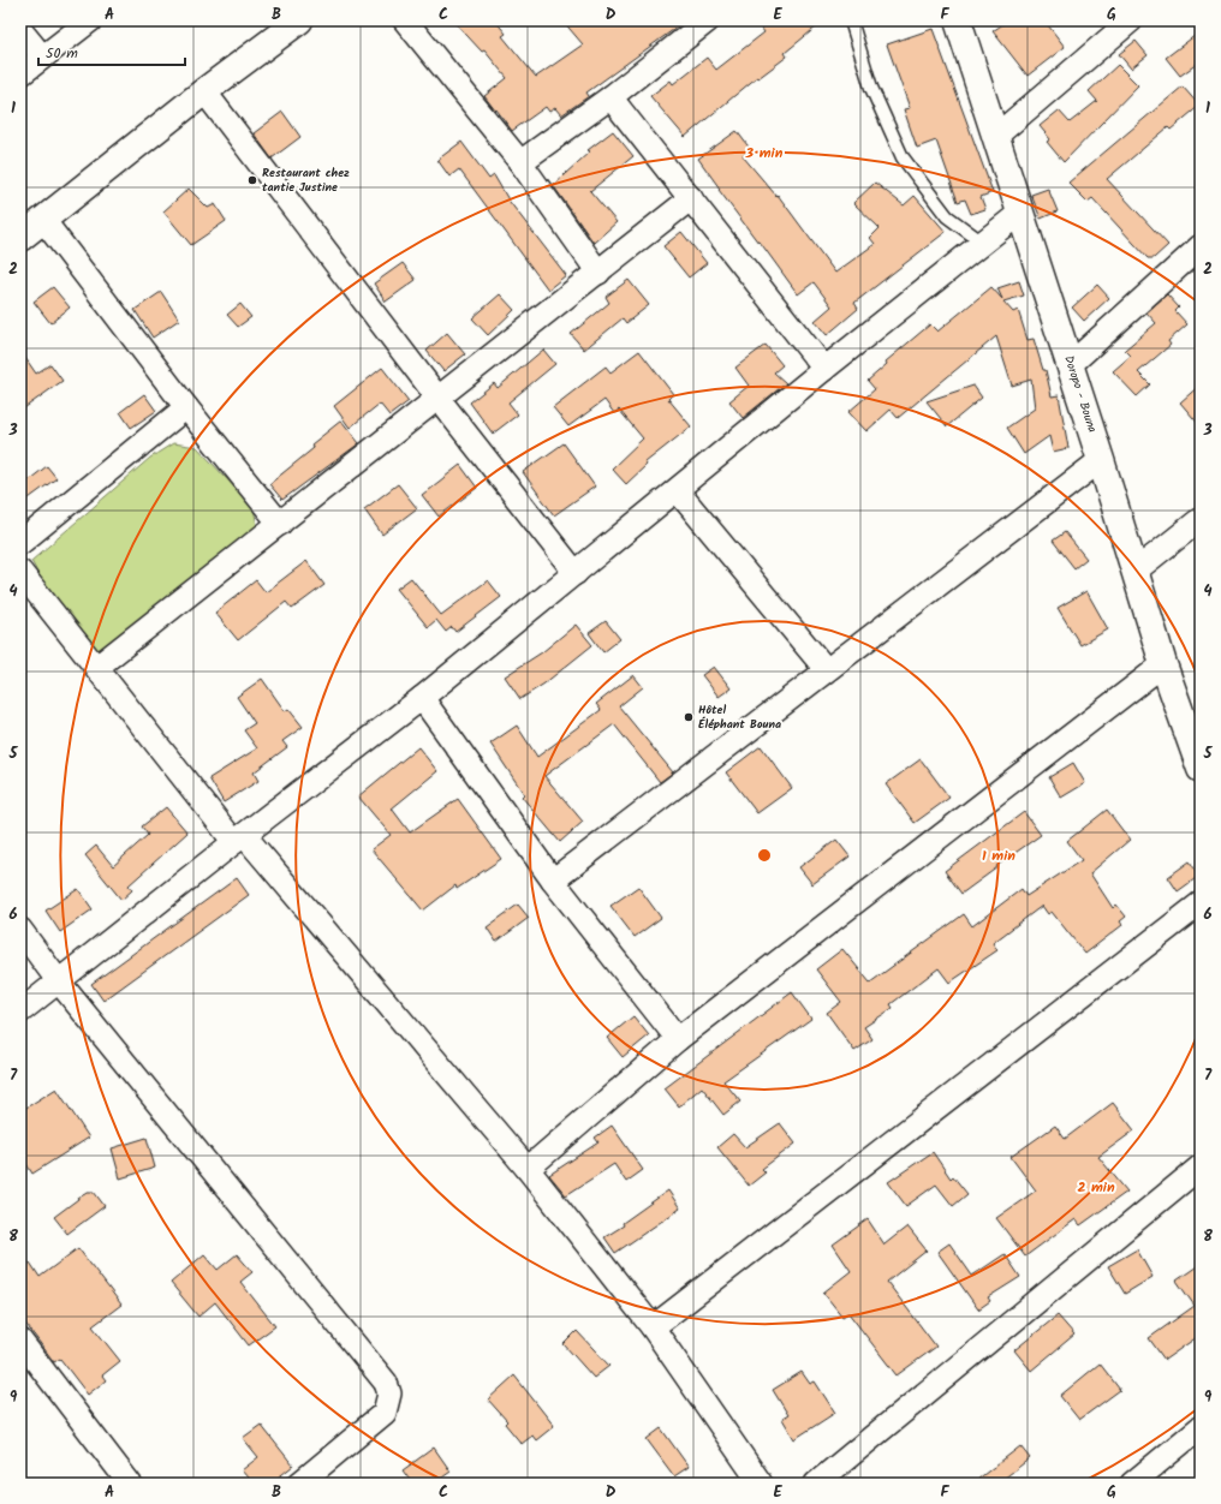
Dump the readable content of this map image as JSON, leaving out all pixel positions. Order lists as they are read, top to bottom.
{
  "streets": {
    "main road": ["Doropo - Bouna"]
  },
  "places": ["Restaurant chez tantie Justine", "Hôtel Éléphant Bouna"],
  "scale_bar": "50 m",
  "grid": {
    "columns": [
      "A",
      "B",
      "C",
      "D",
      "E",
      "F",
      "G"
    ],
    "rows": [
      "1",
      "2",
      "3",
      "4",
      "5",
      "6",
      "7",
      "8",
      "9"
    ]
  },
  "rings": ["3 min", "1 min", "2 min"]
}
